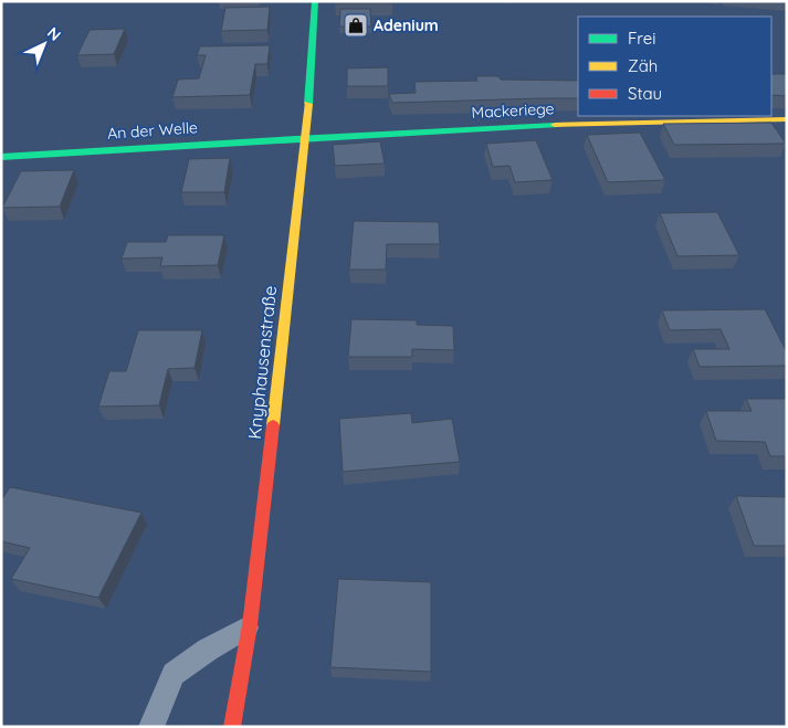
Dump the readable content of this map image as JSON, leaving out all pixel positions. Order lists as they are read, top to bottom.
{
  "streets": {
    "street": ["Mackeriege", "An der Welle", "Knyphausenstraße"]
  },
  "crossings": [
    ["Mackeriege", "An der Welle"],
    ["Mackeriege", "Knyphausenstraße"],
    ["An der Welle", "Knyphausenstraße"]
  ],
  "places": {
    "shop": ["Adenium"]
  },
  "legend": ["Frei", "Zäh", "Stau"],
  "north": "top right"
}
